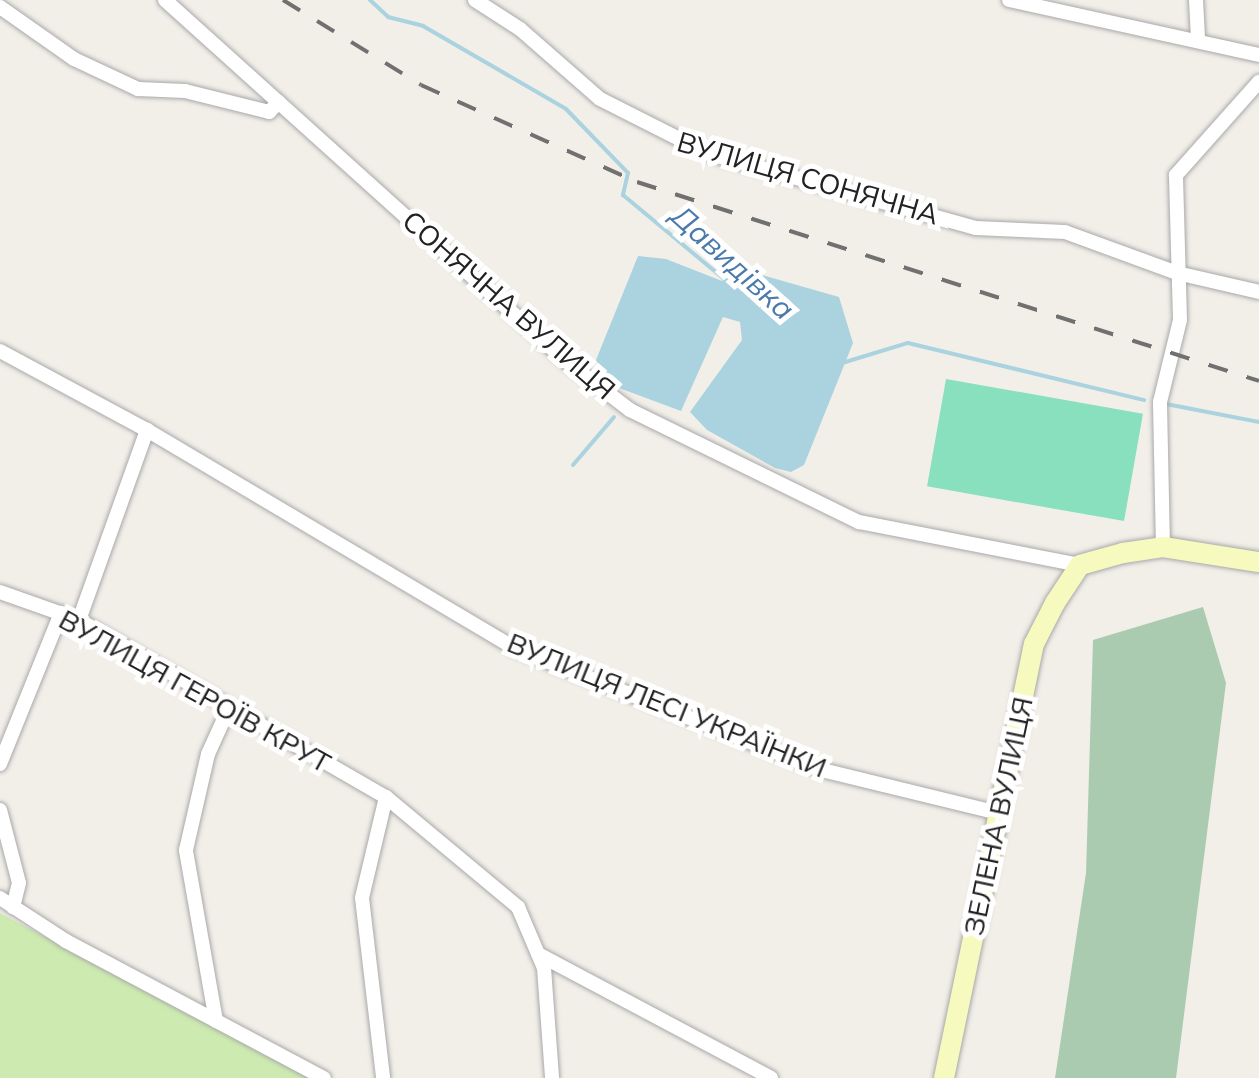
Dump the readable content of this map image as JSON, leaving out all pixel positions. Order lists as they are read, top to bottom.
{
  "streets": {
    "street": [
      "ВУЛИЦЯ СОНЯЧНА",
      "СОНЯЧНА ВУЛИЦЯ",
      "ВУЛИЦЯ ГЕРОЇВ КРУТ",
      "ВУЛИЦЯ ЛЕСІ УКРАЇНКИ",
      "ЗЕЛЕНА ВУЛИЦЯ"
    ]
  },
  "crossings": [
    ["СОНЯЧНА ВУЛИЦЯ", "ЗЕЛЕНА ВУЛИЦЯ"],
    ["ВУЛИЦЯ ЛЕСІ УКРАЇНКИ", "ЗЕЛЕНА ВУЛИЦЯ"]
  ],
  "water": ["Давидівка"]
}
